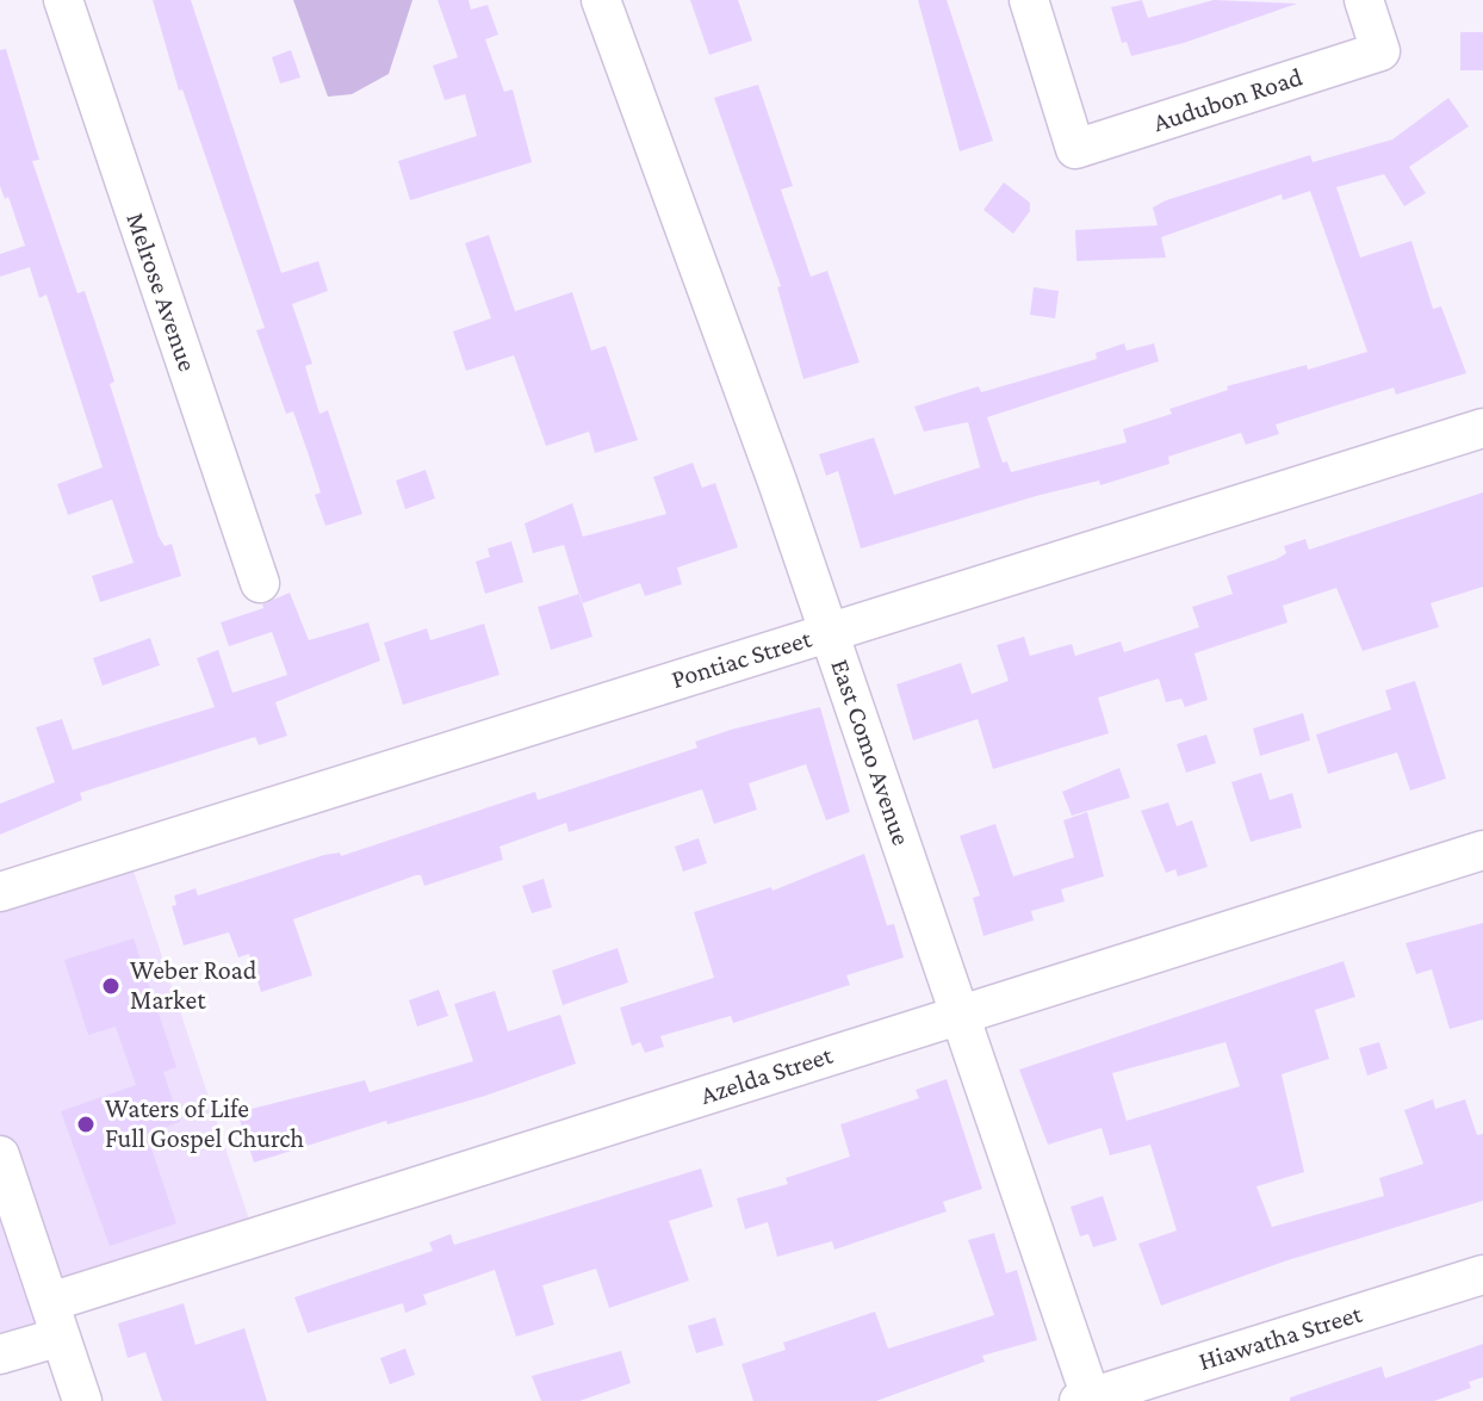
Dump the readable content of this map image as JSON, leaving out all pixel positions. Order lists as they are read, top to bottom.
{
  "streets": {
    "street": [
      "Audubon Road",
      "Melrose Avenue",
      "Pontiac Street",
      "East Como Avenue",
      "Azelda Street",
      "Hiawatha Street"
    ]
  },
  "crossings": [
    ["Pontiac Street", "East Como Avenue"],
    ["East Como Avenue", "Azelda Street"],
    ["East Como Avenue", "Hiawatha Street"]
  ],
  "places": ["Weber Road Market", "Waters of Life Full Gospel Church"]
}
